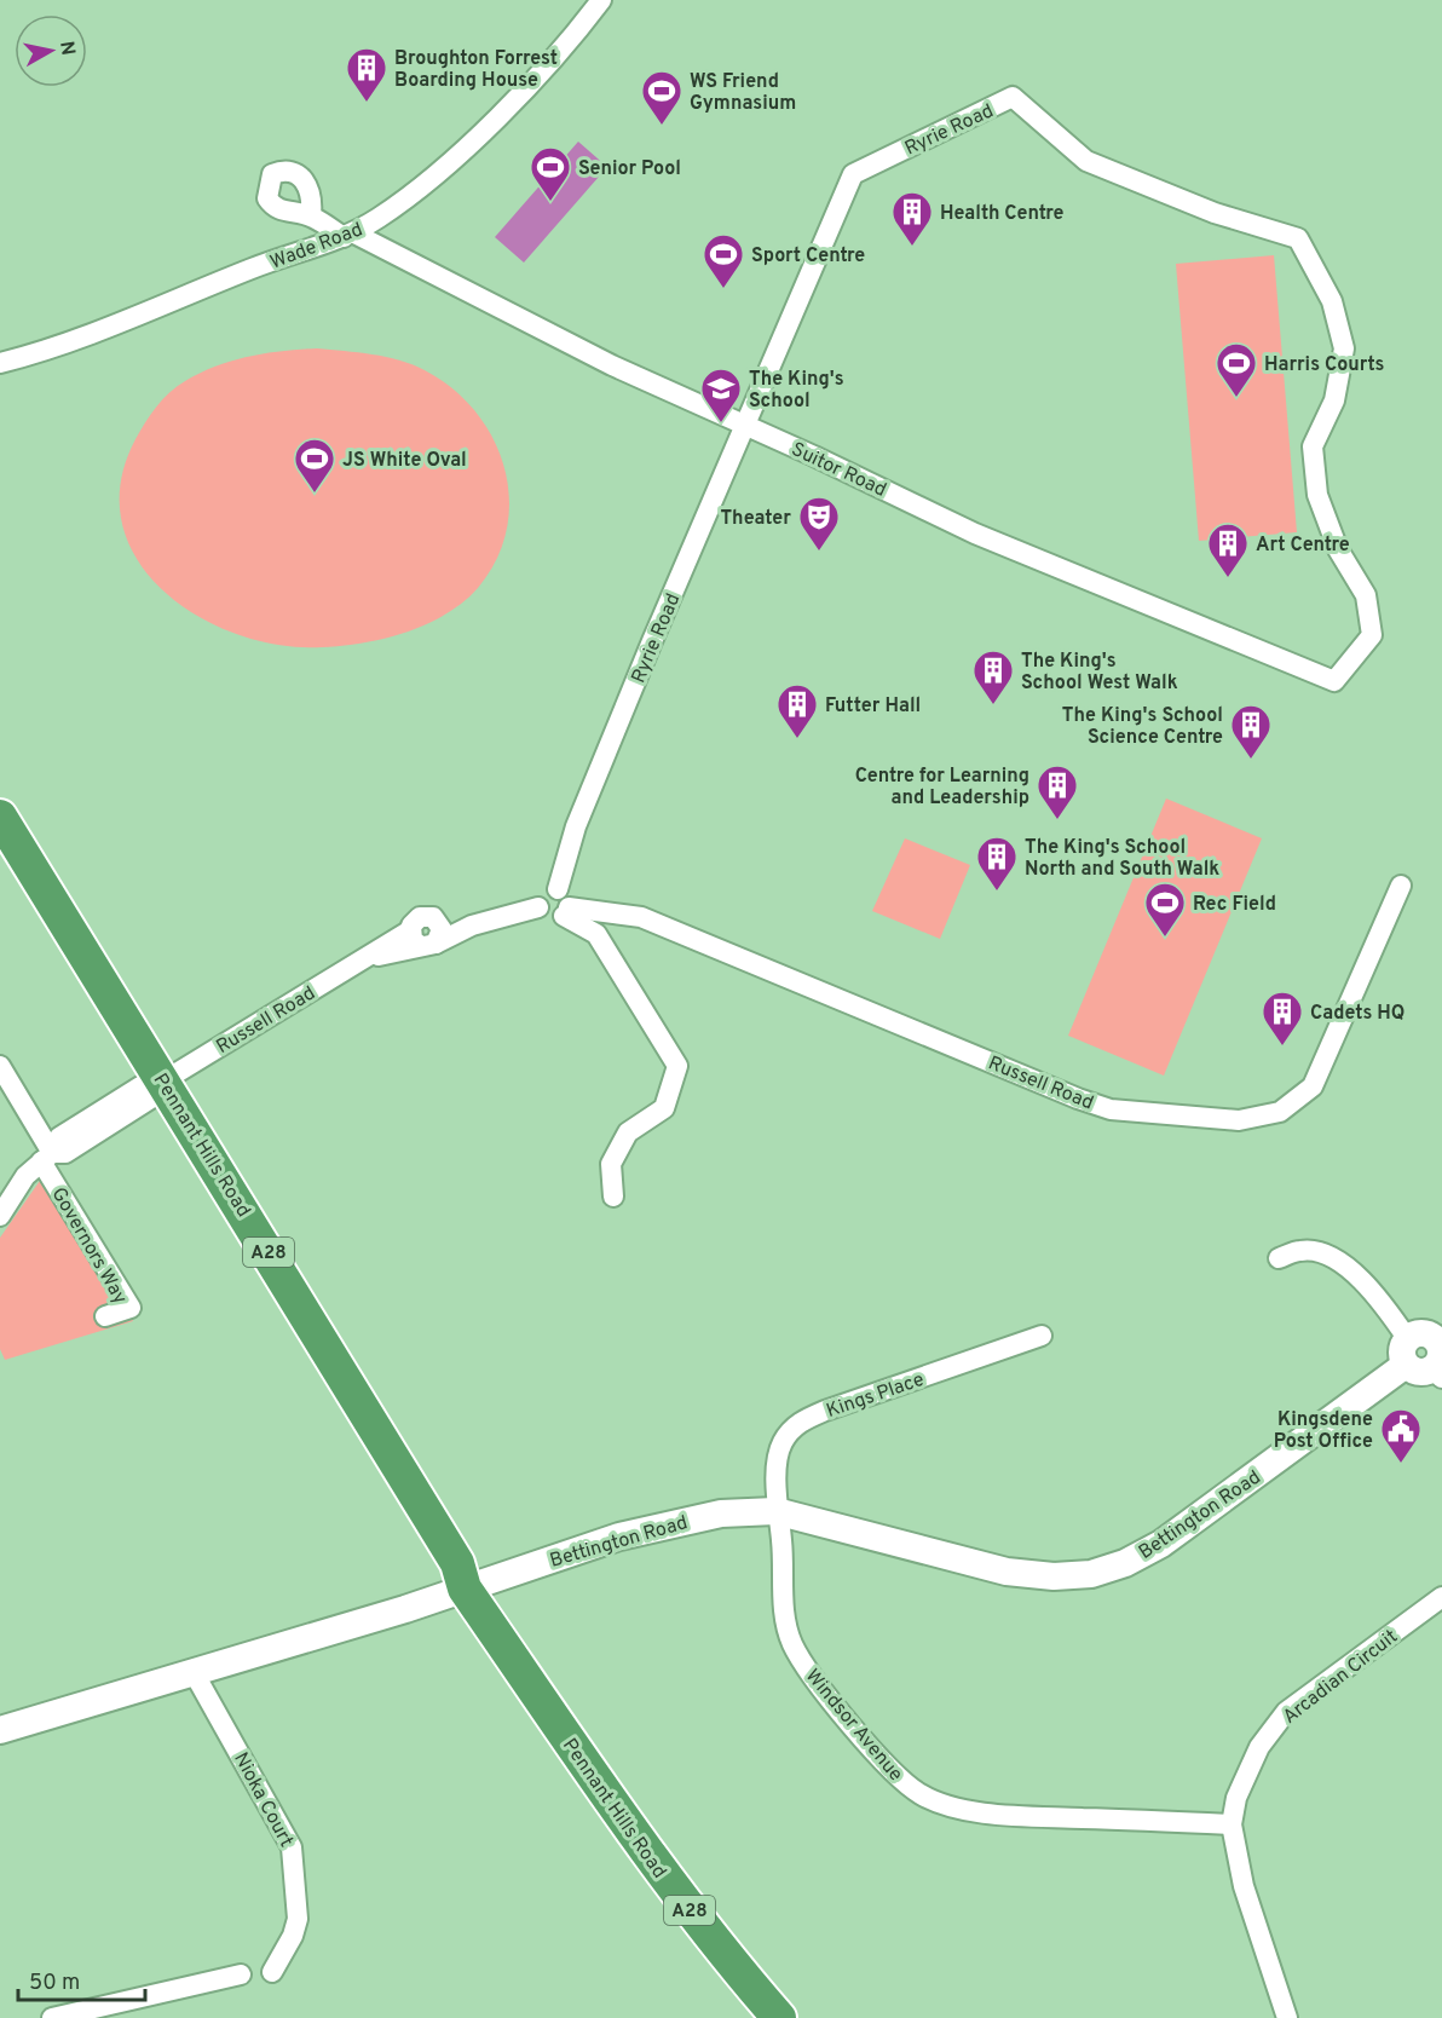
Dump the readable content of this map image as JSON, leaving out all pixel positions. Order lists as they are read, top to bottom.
{
  "streets": {
    "highway": ["Pennant Hills Road", "A28"],
    "main road": ["Bettington Road"],
    "street": [
      "Ryrie Road",
      "Wade Road",
      "Suitor Road",
      "Russell Road",
      "Governors Way",
      "Kings Place",
      "Arcadian Circuit",
      "Windsor Avenue",
      "Nioka Court"
    ]
  },
  "crossings": [
    ["Ryrie Road", "Suitor Road"],
    ["Ryrie Road", "Russell Road"],
    ["Wade Road", "Suitor Road"],
    ["Russell Road", "Pennant Hills Road"],
    ["Russell Road", "Governors Way"],
    ["Pennant Hills Road", "Bettington Road"],
    ["Kings Place", "Bettington Road"],
    ["Kings Place", "Windsor Avenue"],
    ["Bettington Road", "Windsor Avenue"],
    ["Bettington Road", "Nioka Court"],
    ["Arcadian Circuit", "Windsor Avenue"]
  ],
  "places": {
    "building": [
      "Broughton Forrest Boarding House",
      "Health Centre",
      "Art Centre",
      "The King's School West Walk",
      "Futter Hall",
      "The King's School Science Centre",
      "Centre for Learning and Leadership",
      "The King's School North and South Walk",
      "Cadets HQ"
    ],
    "sports": [
      "WS Friend Gymnasium",
      "Senior Pool",
      "Sport Centre",
      "Harris Courts",
      "JS White Oval",
      "Rec Field"
    ],
    "school or university": ["The King's School"],
    "theatre": ["Theater"],
    "public building": ["Kingsdene Post Office"]
  },
  "scale_bar": "50 m",
  "north": "right"
}
